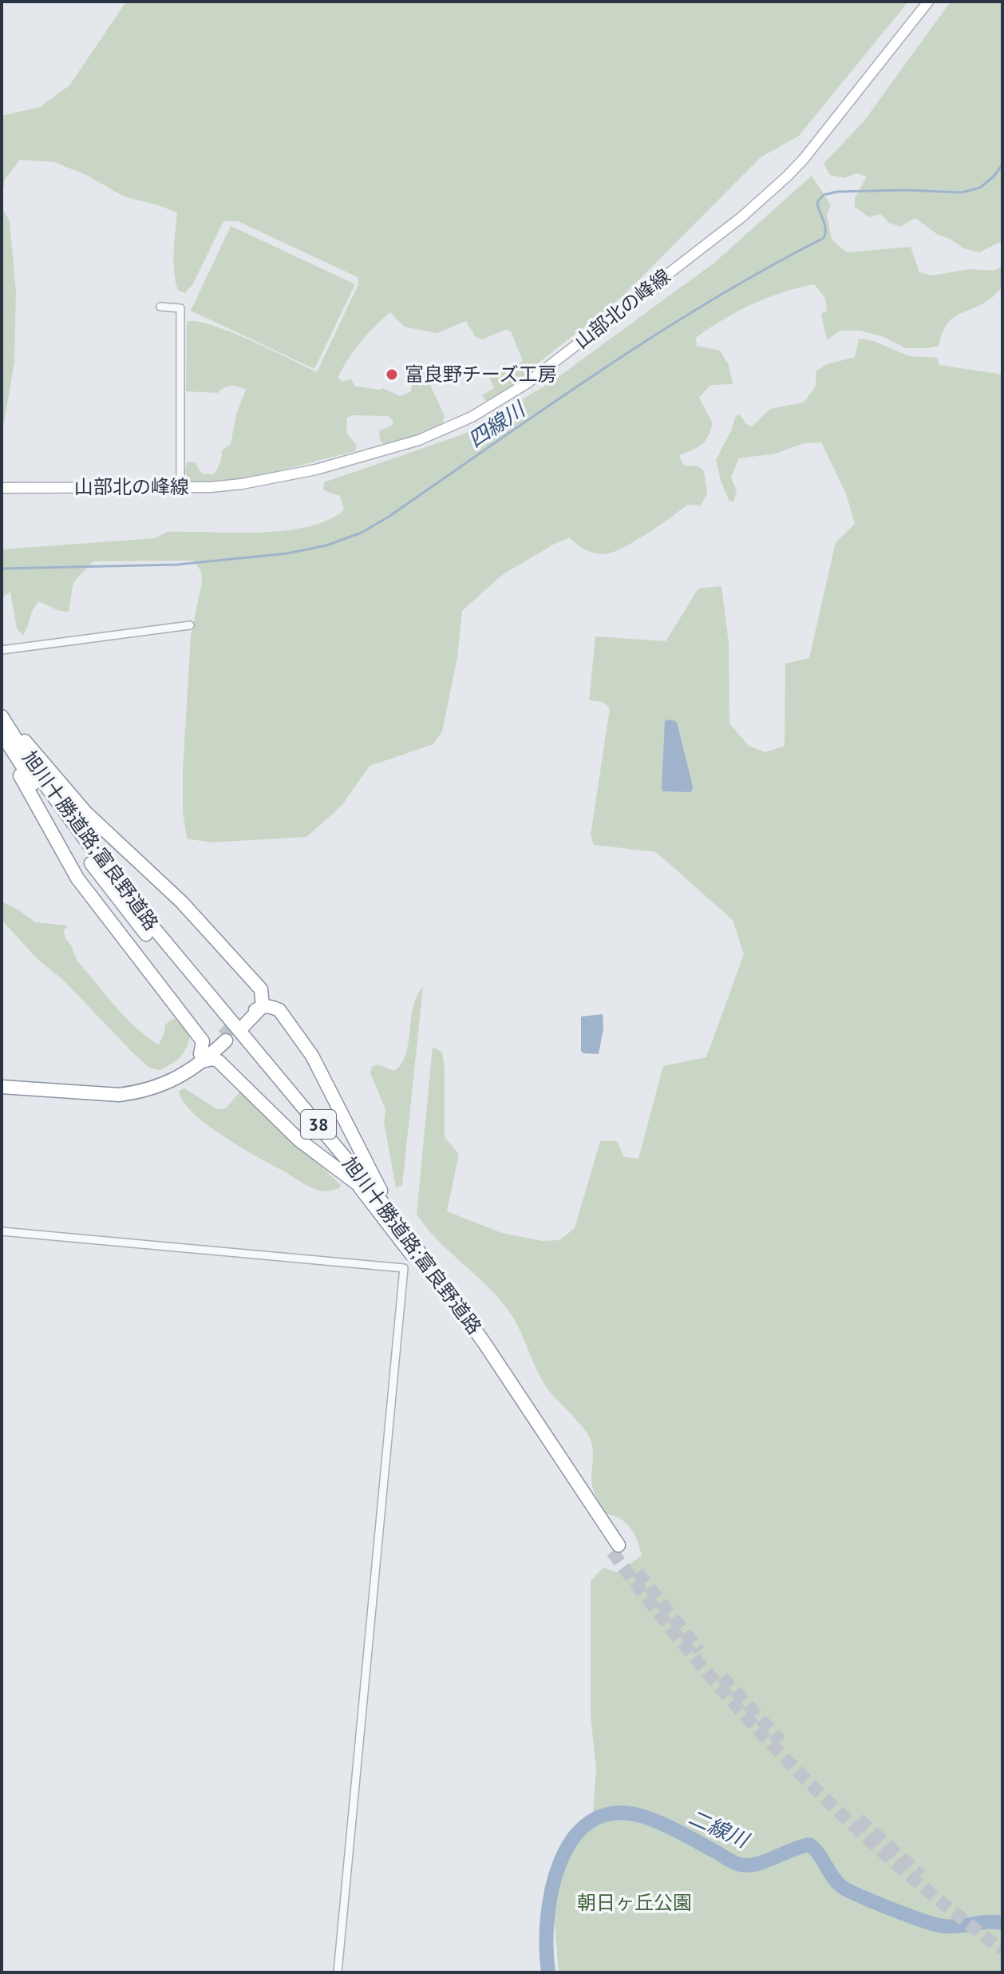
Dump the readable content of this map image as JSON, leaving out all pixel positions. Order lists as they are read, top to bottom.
{
  "streets": {
    "highway": ["旭川十勝道路;富良野道路", "38"],
    "main road": ["山部北の峰線"]
  },
  "crossings": [
    ["旭川十勝道路;富良野道路", "38"]
  ],
  "water": ["四線川", "二線川"],
  "parks": ["朝日ヶ丘公園"],
  "places": ["富良野チーズ工房"]
}
